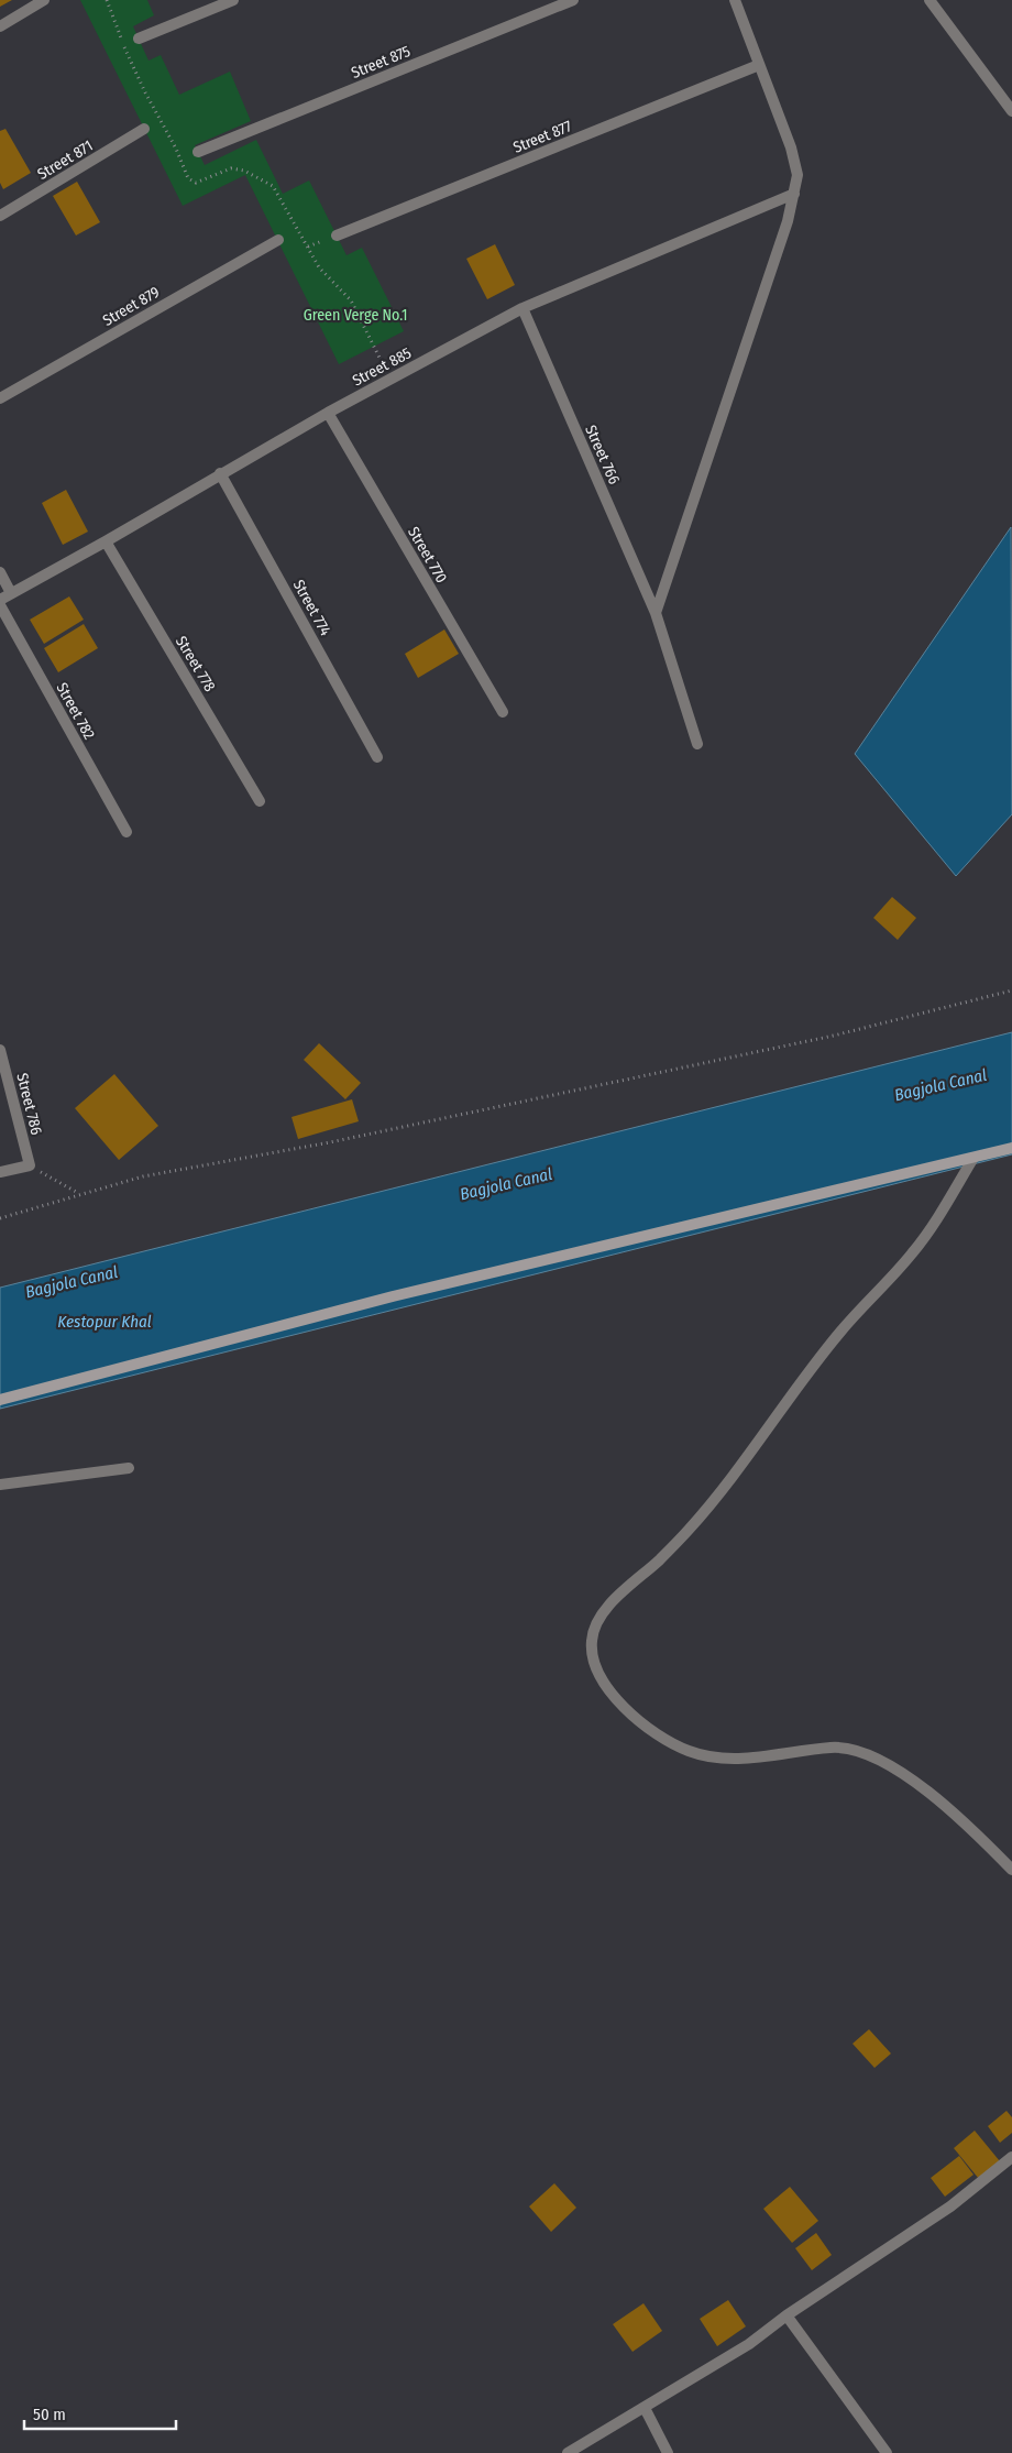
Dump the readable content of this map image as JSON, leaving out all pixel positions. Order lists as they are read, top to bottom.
{
  "streets": {
    "street": [
      "Street 875",
      "Street 877",
      "Street 871",
      "Street 879",
      "Street 885",
      "Street 766",
      "Street 770",
      "Street 774",
      "Street 778",
      "Street 782",
      "Street 786"
    ]
  },
  "crossings": [
    ["Street 885", "Street 766"],
    ["Street 885", "Street 770"],
    ["Street 885", "Street 774"],
    ["Street 885", "Street 778"]
  ],
  "water": ["Bagjola Canal", "Kestopur Khal"],
  "parks": ["Green Verge No.1"],
  "scale_bar": "50 m"
}
